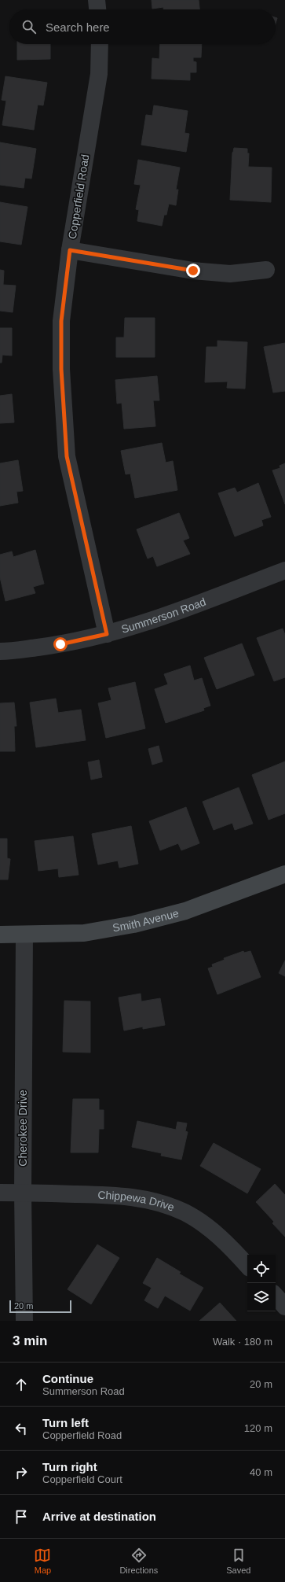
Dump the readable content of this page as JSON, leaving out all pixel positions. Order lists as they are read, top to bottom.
{
  "streets": {
    "main road": ["Smith Avenue"],
    "street": [
      "Copperfield Road",
      "Summerson Road",
      "Cherokee Drive",
      "Chippewa Drive"
    ]
  },
  "crossings": [
    ["Copperfield Road", "Summerson Road"],
    ["Smith Avenue", "Cherokee Drive"],
    ["Cherokee Drive", "Chippewa Drive"]
  ],
  "scale_bar": "20 m",
  "page": {
    "search": "Search here",
    "scale": "20 m",
    "heading": ["3 min", "Walk · 180 m"],
    "list": [
      ["Continue", "Summerson Road", "20 m"],
      ["Turn left", "Copperfield Road", "120 m"],
      ["Turn right", "Copperfield Court", "40 m"],
      "Arrive at destination"
    ],
    "nav": ["Map", "Directions", "Saved"]
  }
}
